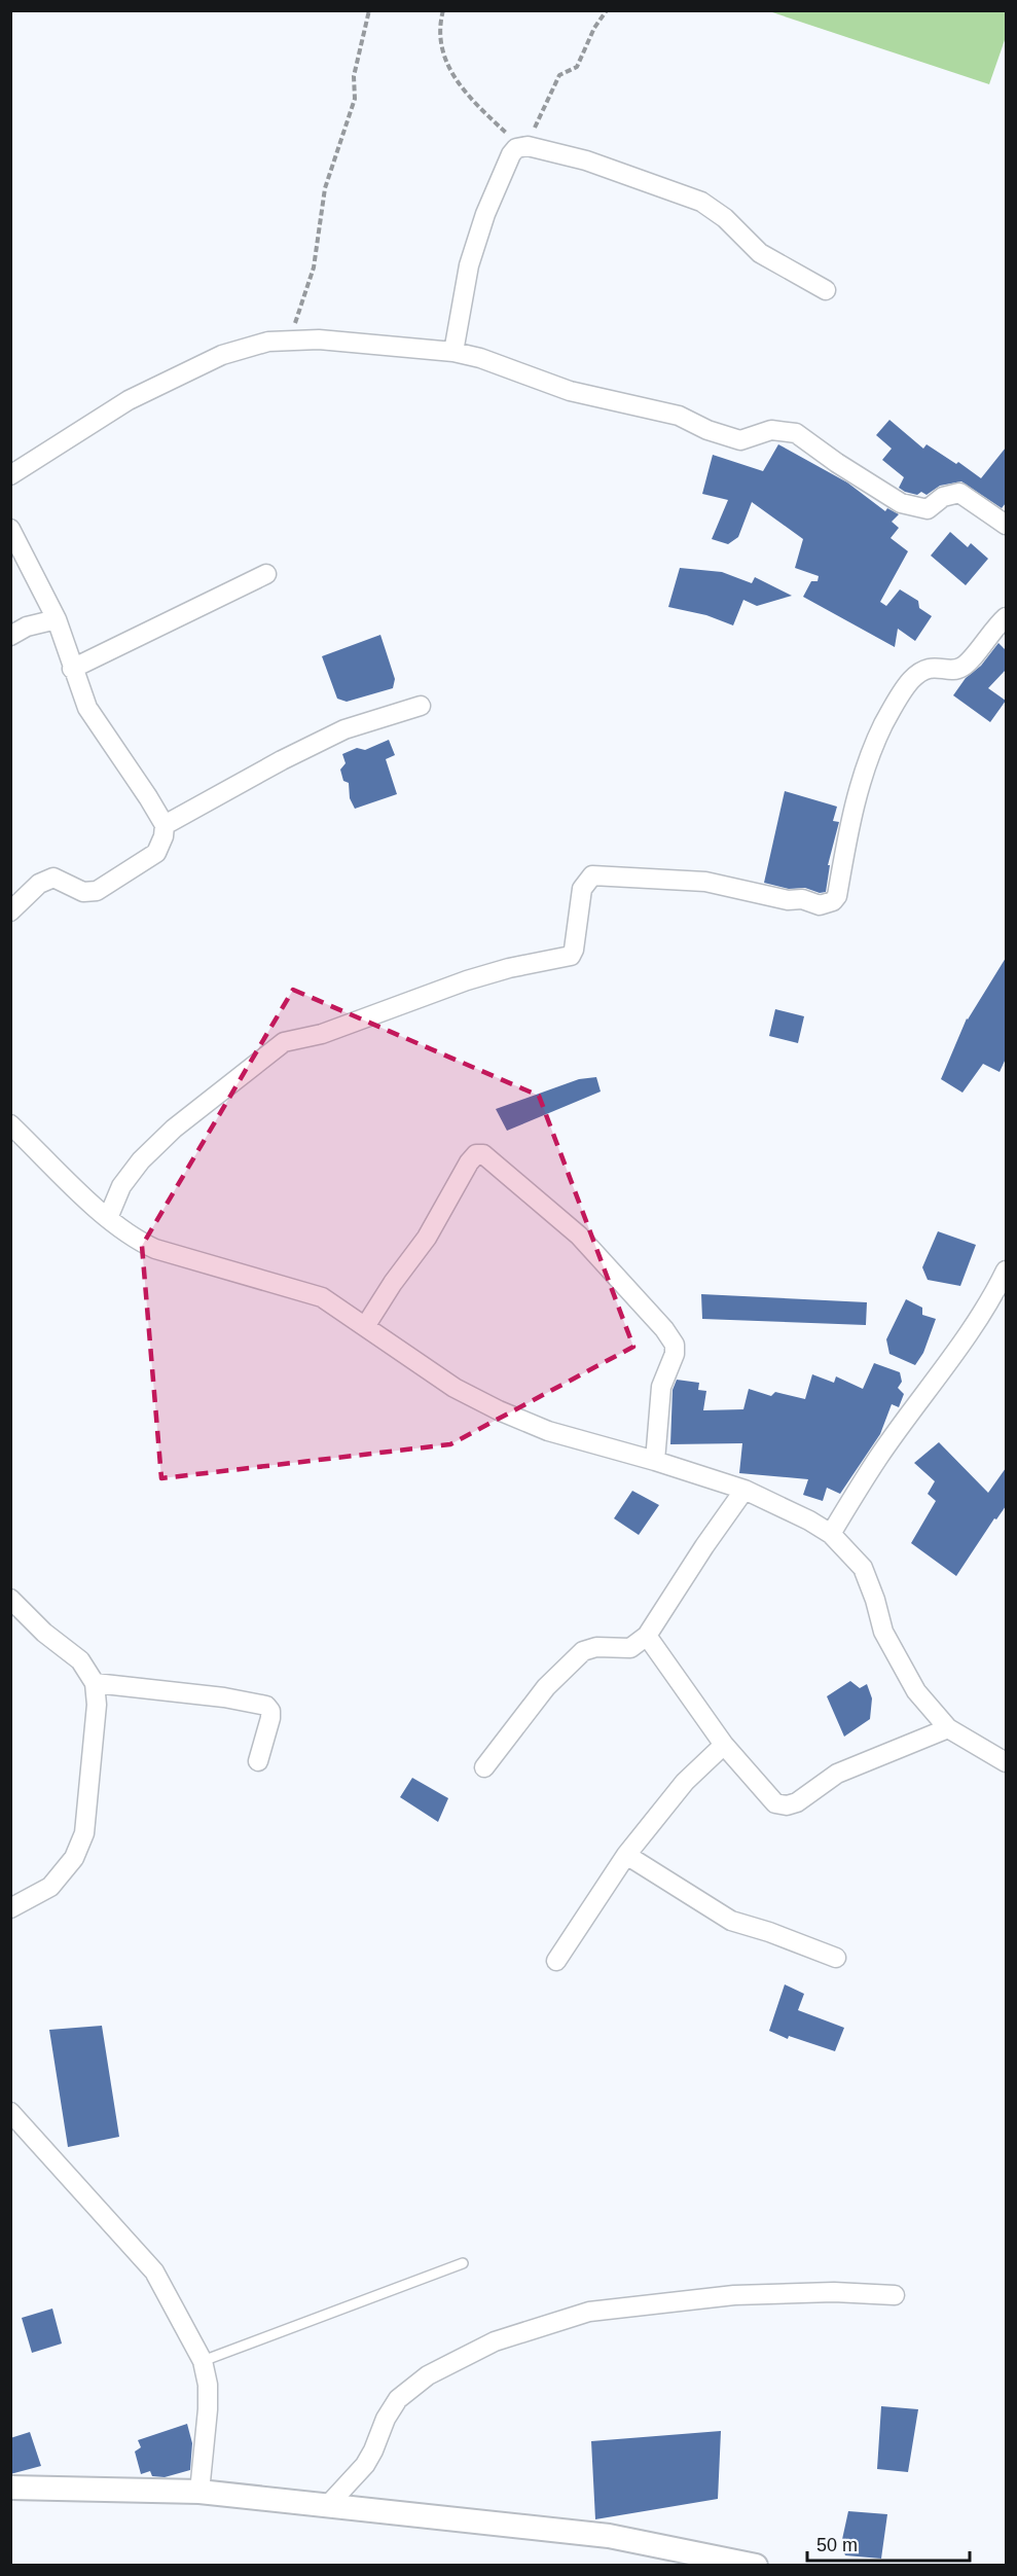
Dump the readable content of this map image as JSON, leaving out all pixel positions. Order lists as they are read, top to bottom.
{
  "scale_bar": "50 m"
}
